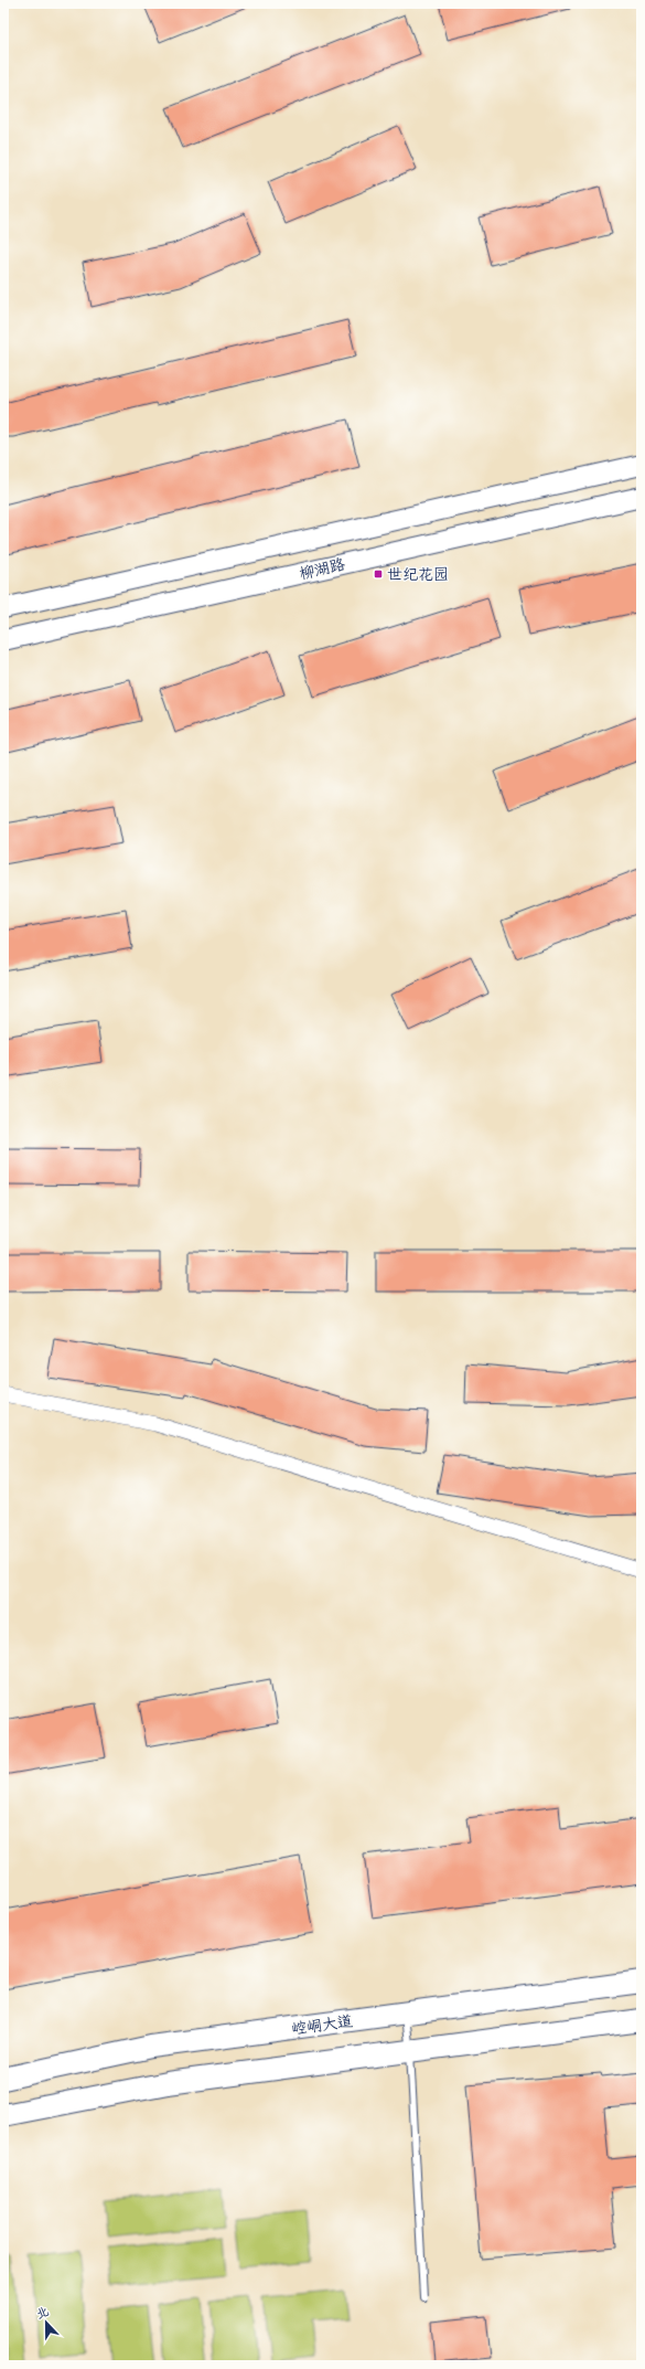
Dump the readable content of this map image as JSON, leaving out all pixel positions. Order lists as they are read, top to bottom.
{
  "streets": {
    "main road": ["柳湖路", "崆峒大道"]
  },
  "places": {
    "transit": ["世纪花园"]
  },
  "north": "top"
}
